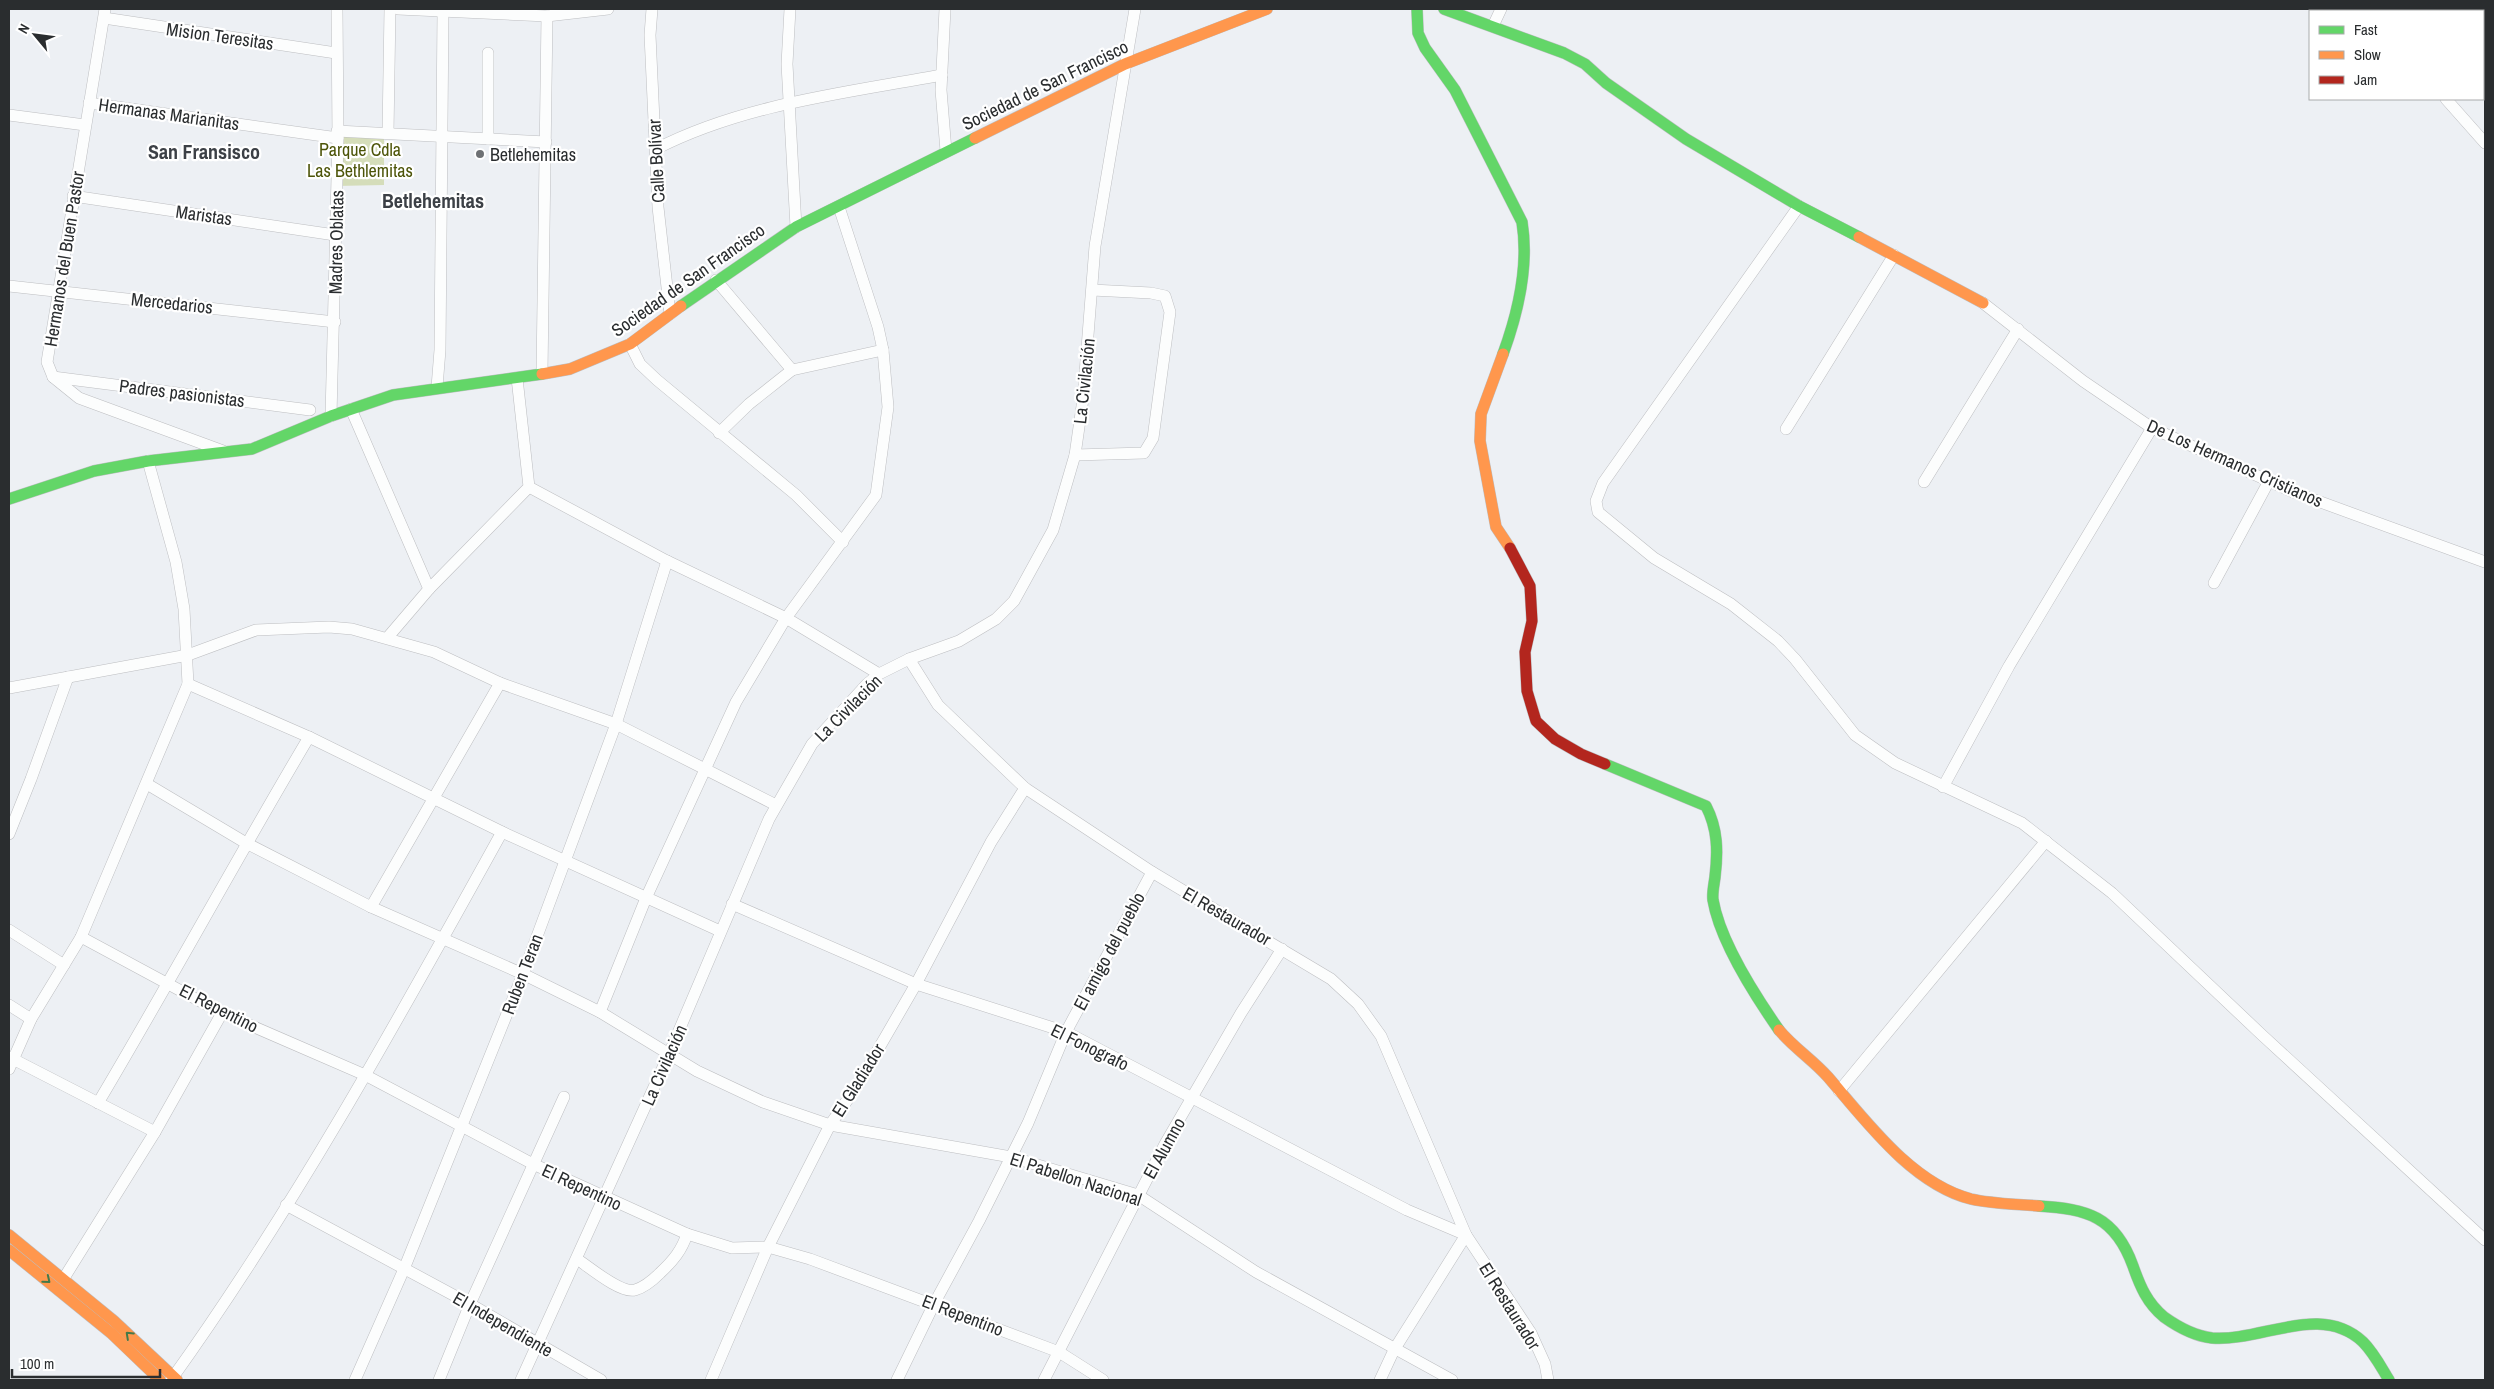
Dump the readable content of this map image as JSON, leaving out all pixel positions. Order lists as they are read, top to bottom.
{
  "streets": {
    "street": [
      "Mision Teresitas",
      "Sociedad de San Francisco",
      "Hermanas Marianitas",
      "Calle Bolívar",
      "Maristas",
      "Madres Oblatas",
      "Hermanos del Buen Pastor",
      "Mercedarios",
      "La Civilación",
      "Padres pasionistas",
      "De Los Hermanos Cristianos",
      "El Restaurador",
      "El amigo del pueblo",
      "Ruben Teran",
      "El Repentino",
      "El Fonografo",
      "El Gladiador",
      "El Alumno",
      "El Pabellon Nacional",
      "El Independiente"
    ]
  },
  "crossings": [
    ["Mision Teresitas", "Madres Oblatas"],
    ["Mision Teresitas", "Hermanos del Buen Pastor"],
    ["Sociedad de San Francisco", "Calle Bolívar"],
    ["Sociedad de San Francisco", "Madres Oblatas"],
    ["Sociedad de San Francisco", "La Civilación"],
    ["Hermanas Marianitas", "Madres Oblatas"],
    ["Hermanas Marianitas", "Hermanos del Buen Pastor"],
    ["Maristas", "Madres Oblatas"],
    ["Maristas", "Hermanos del Buen Pastor"],
    ["Madres Oblatas", "Mercedarios"],
    ["Hermanos del Buen Pastor", "Mercedarios"],
    ["Hermanos del Buen Pastor", "Padres pasionistas"],
    ["La Civilación", "El Restaurador"],
    ["La Civilación", "El Repentino"],
    ["La Civilación", "El Fonografo"],
    ["La Civilación", "El Pabellon Nacional"],
    ["La Civilación", "El Independiente"],
    ["El Restaurador", "El amigo del pueblo"],
    ["El Restaurador", "El Fonografo"],
    ["El Restaurador", "El Gladiador"],
    ["El Restaurador", "El Alumno"],
    ["El amigo del pueblo", "El Repentino"],
    ["El amigo del pueblo", "El Fonografo"],
    ["El amigo del pueblo", "El Pabellon Nacional"],
    ["Ruben Teran", "El Repentino"],
    ["Ruben Teran", "El Pabellon Nacional"],
    ["Ruben Teran", "El Independiente"],
    ["El Repentino", "El Gladiador"],
    ["El Repentino", "El Alumno"],
    ["El Fonografo", "El Gladiador"],
    ["El Fonografo", "El Alumno"],
    ["El Gladiador", "El Pabellon Nacional"],
    ["El Alumno", "El Pabellon Nacional"]
  ],
  "districts": ["San Fransisco", "Betlehemitas"],
  "parks": ["Parque Cdla Las Bethlemitas"],
  "places": ["Betlehemitas"],
  "legend": ["Fast", "Slow", "Jam"],
  "scale_bar": "100 m",
  "north": "top left"
}
